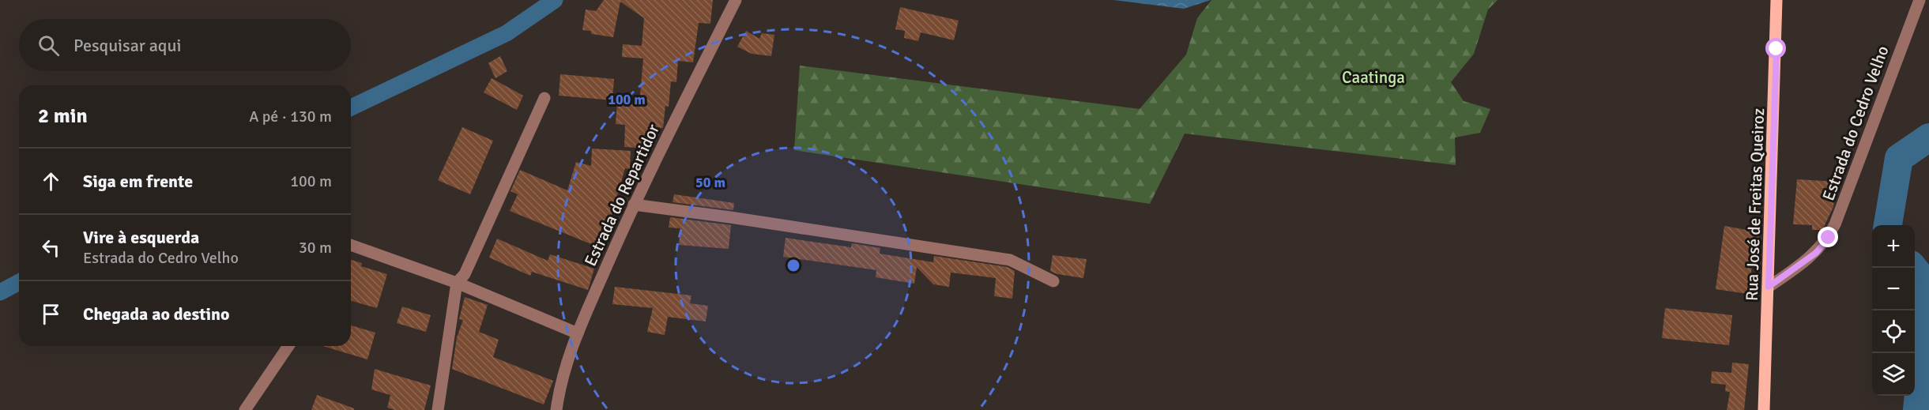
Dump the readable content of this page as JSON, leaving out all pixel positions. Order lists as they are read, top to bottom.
{
  "streets": {
    "main road": ["Rua José de Freitas Queiroz"],
    "street": ["Estrada do Cedro Velho", "Estrada do Repartidor"]
  },
  "crossings": [
    ["Estrada do Cedro Velho", "Rua José de Freitas Queiroz"]
  ],
  "parks": ["Caatinga"],
  "page": {
    "search": "Pesquisar aqui",
    "heading": ["2 min", "A pé · 130 m"],
    "list": [
      ["Siga em frente", "100 m"],
      ["Vire à esquerda", "Estrada do Cedro Velho", "30 m"],
      "Chegada ao destino"
    ],
    "map_buttons": ["+", "−"]
  },
  "rings": ["100 m", "50 m"]
}
